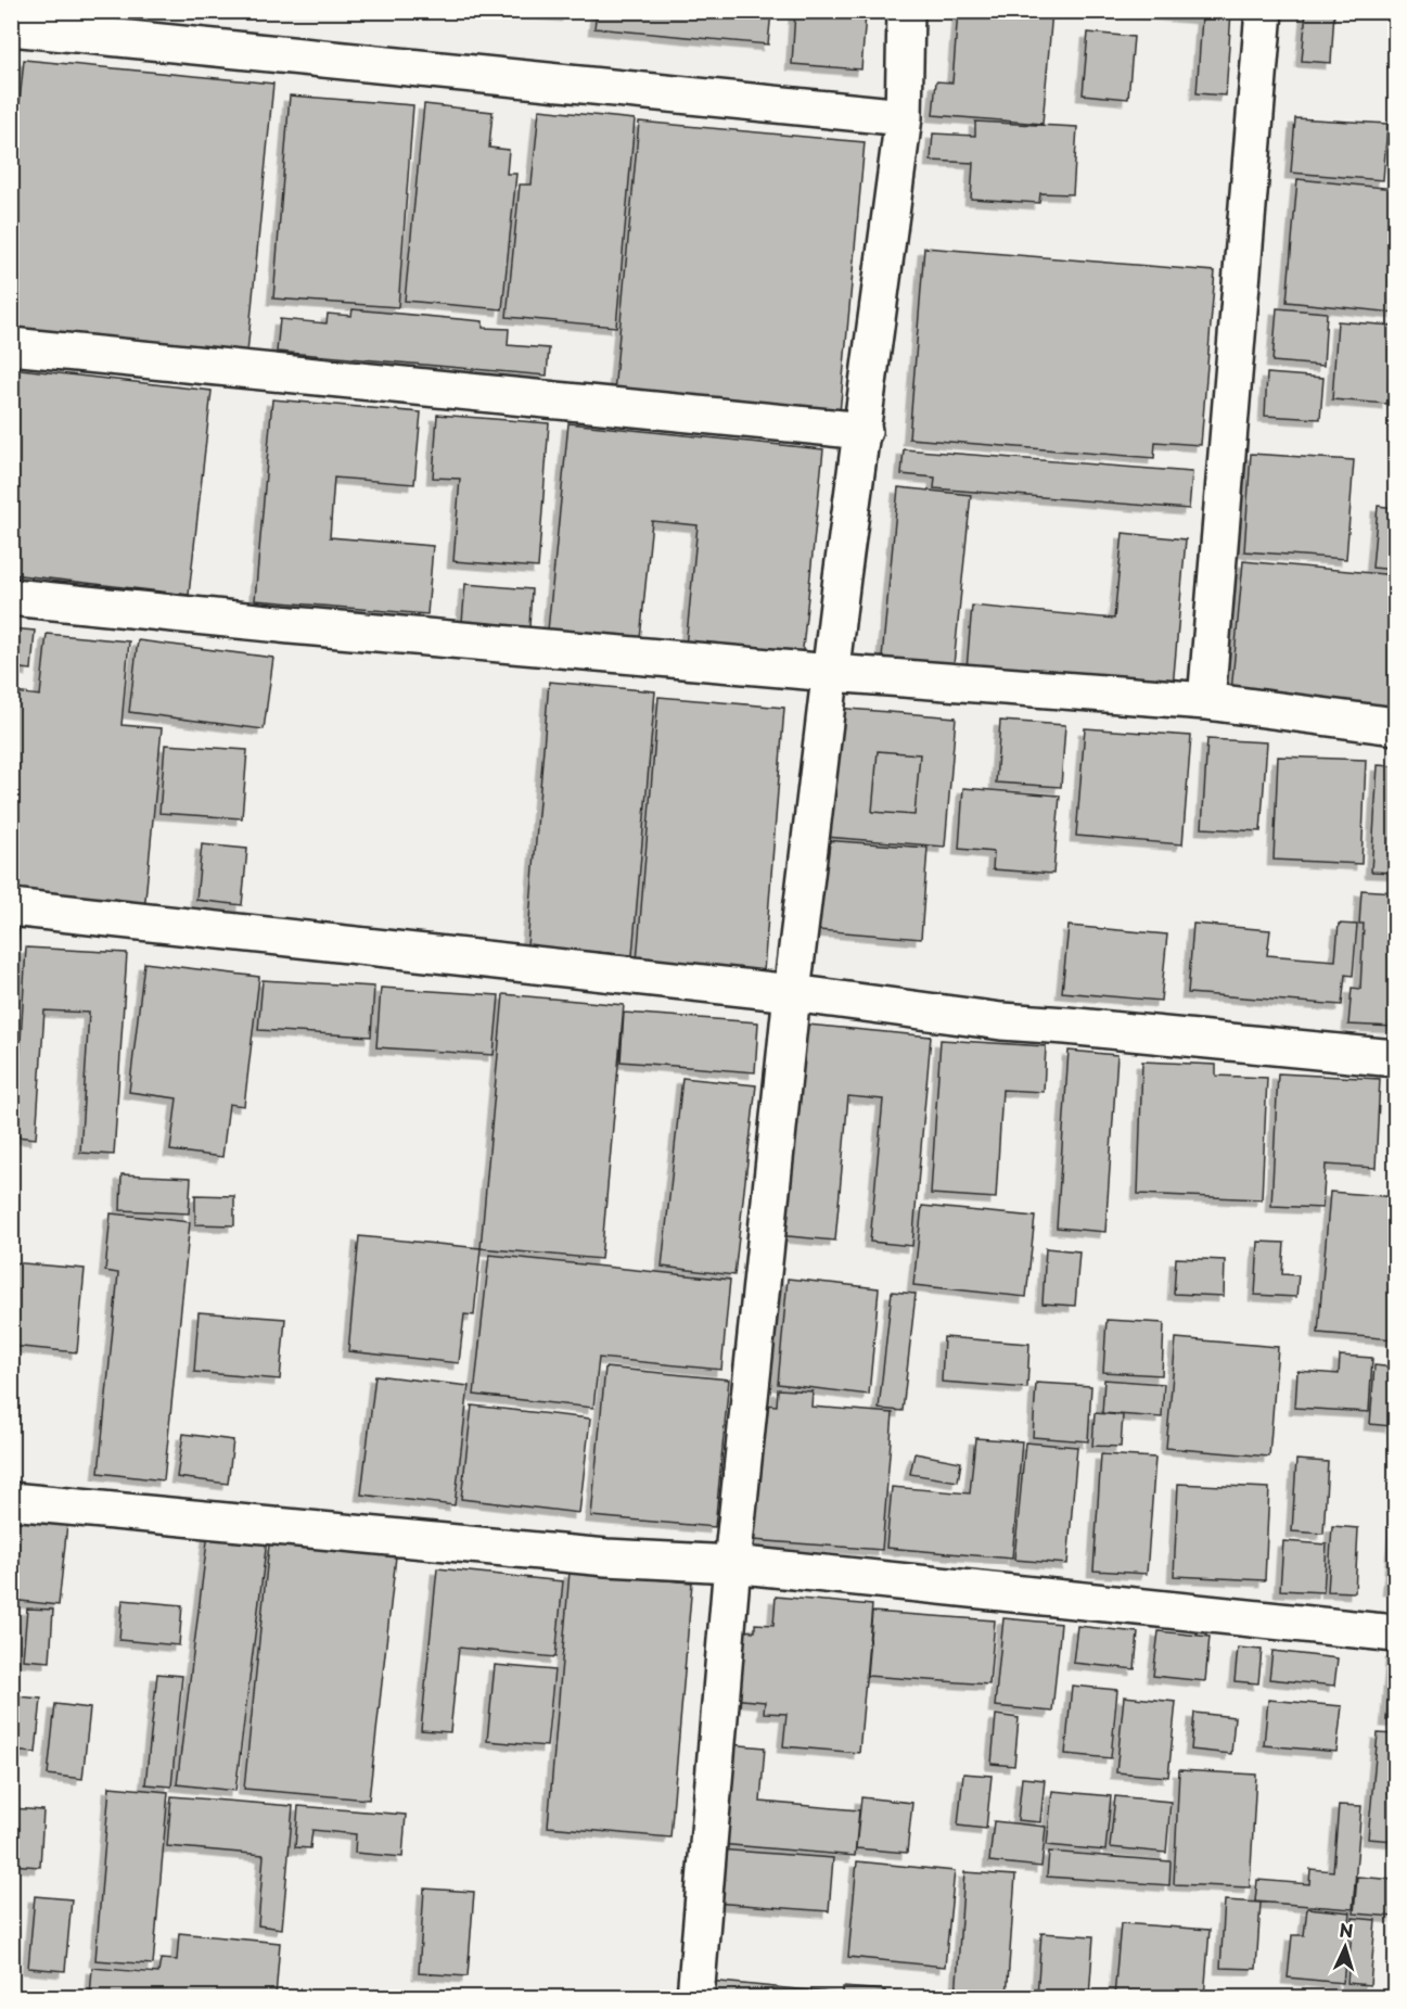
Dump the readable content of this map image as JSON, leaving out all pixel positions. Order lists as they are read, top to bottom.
{
  "north": "top"
}
